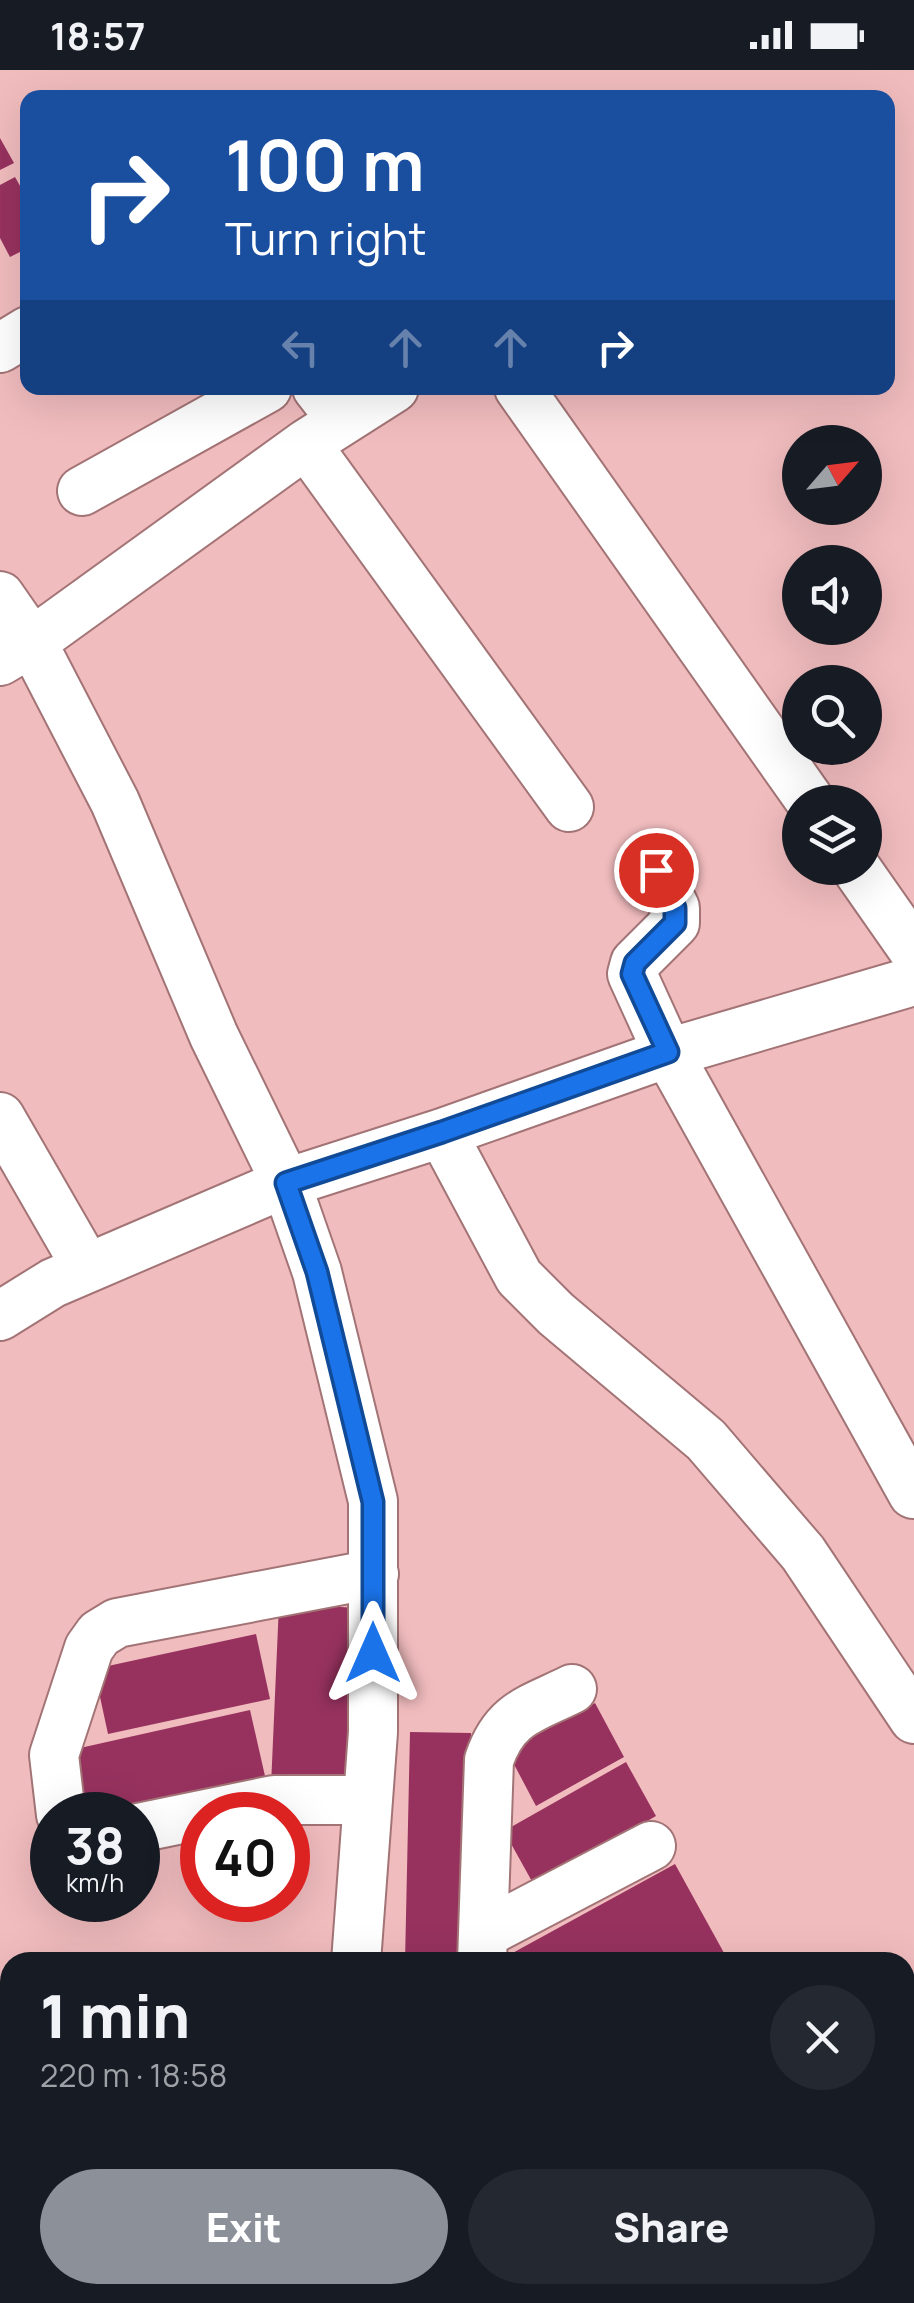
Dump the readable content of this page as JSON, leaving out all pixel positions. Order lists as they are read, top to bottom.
{
  "north": "top right",
  "page": {
    "status": "18:57",
    "turn": ["100 m", "Turn right"],
    "speed": "38 km/h",
    "limit": "40",
    "heading": ["1 min", "220 m · 18:58"],
    "buttons": ["Exit", "Share"]
  }
}
